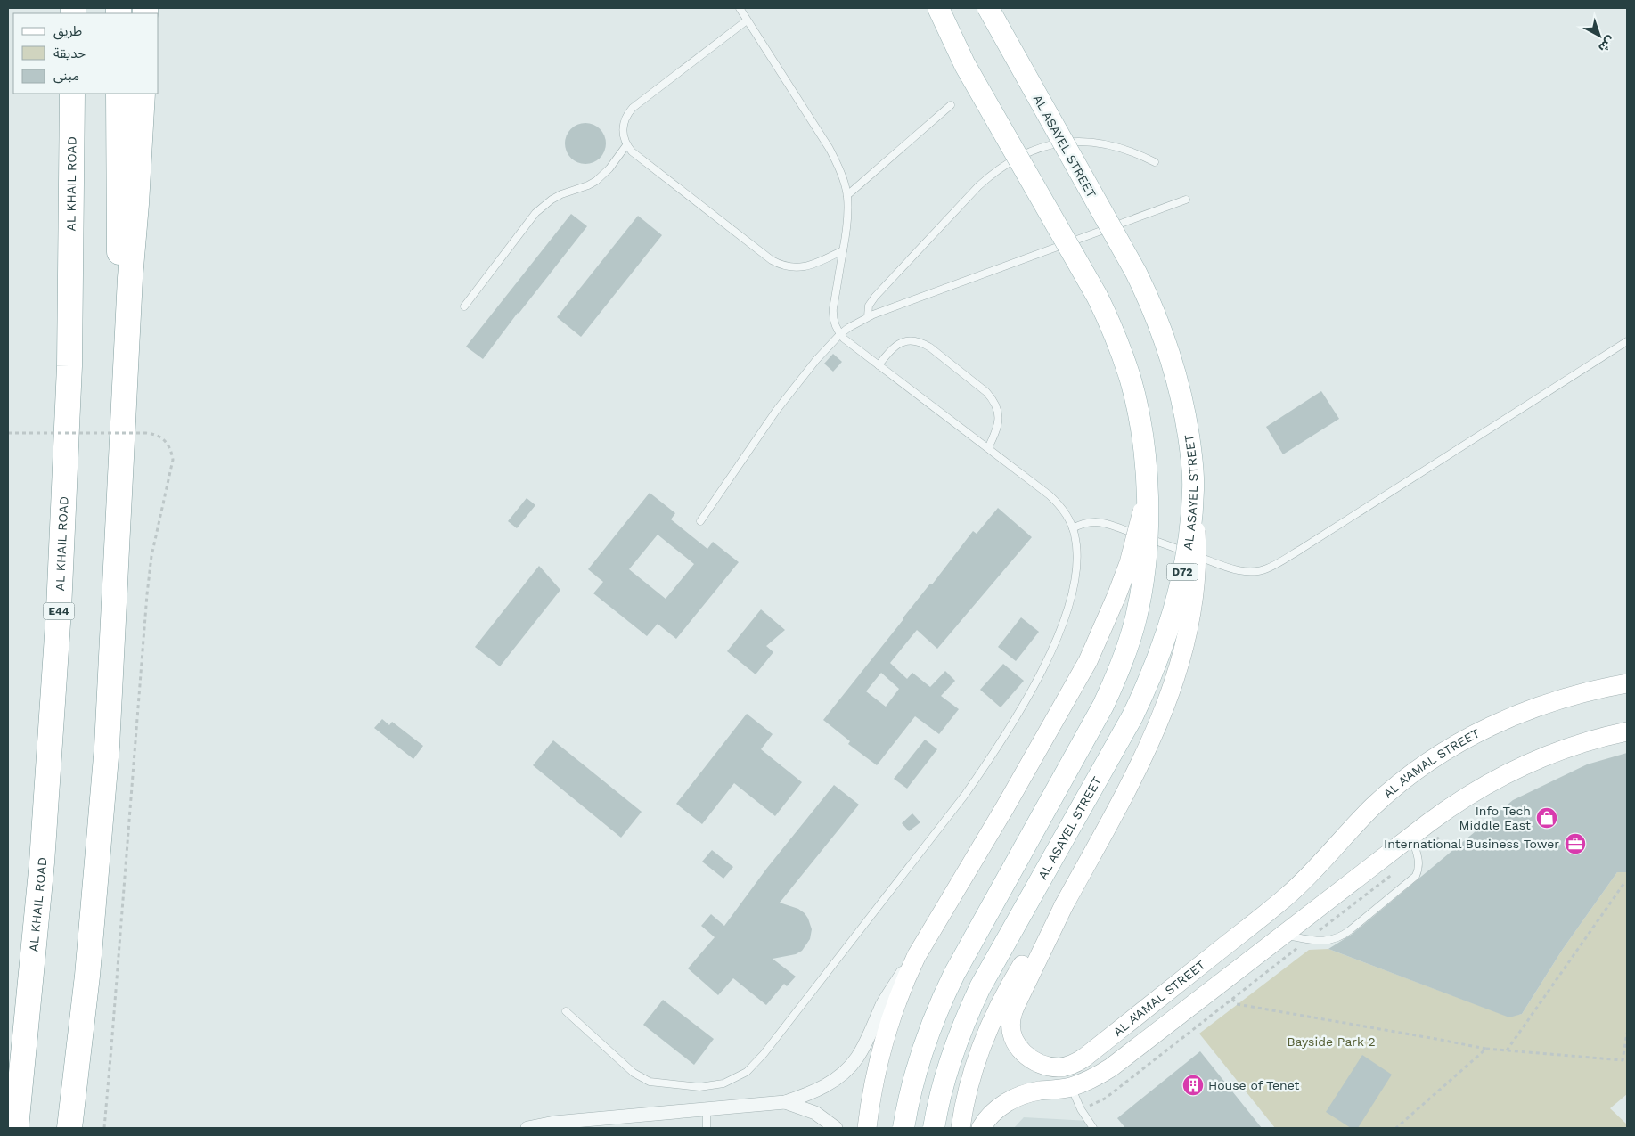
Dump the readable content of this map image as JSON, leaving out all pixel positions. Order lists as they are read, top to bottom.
{
  "streets": {
    "highway": ["AL KHAIL ROAD", "E44"],
    "main road": ["AL ASAYEL STREET", "D72"],
    "street": ["AL A'AMAL STREET"]
  },
  "parks": ["Bayside Park 2"],
  "places": {
    "shop": ["Info Tech Middle East"],
    "office": ["International Business Tower"],
    "building": ["House of Tenet"]
  },
  "legend": ["طريق", "حديقة", "مبنى"],
  "north": "bottom right"
}
